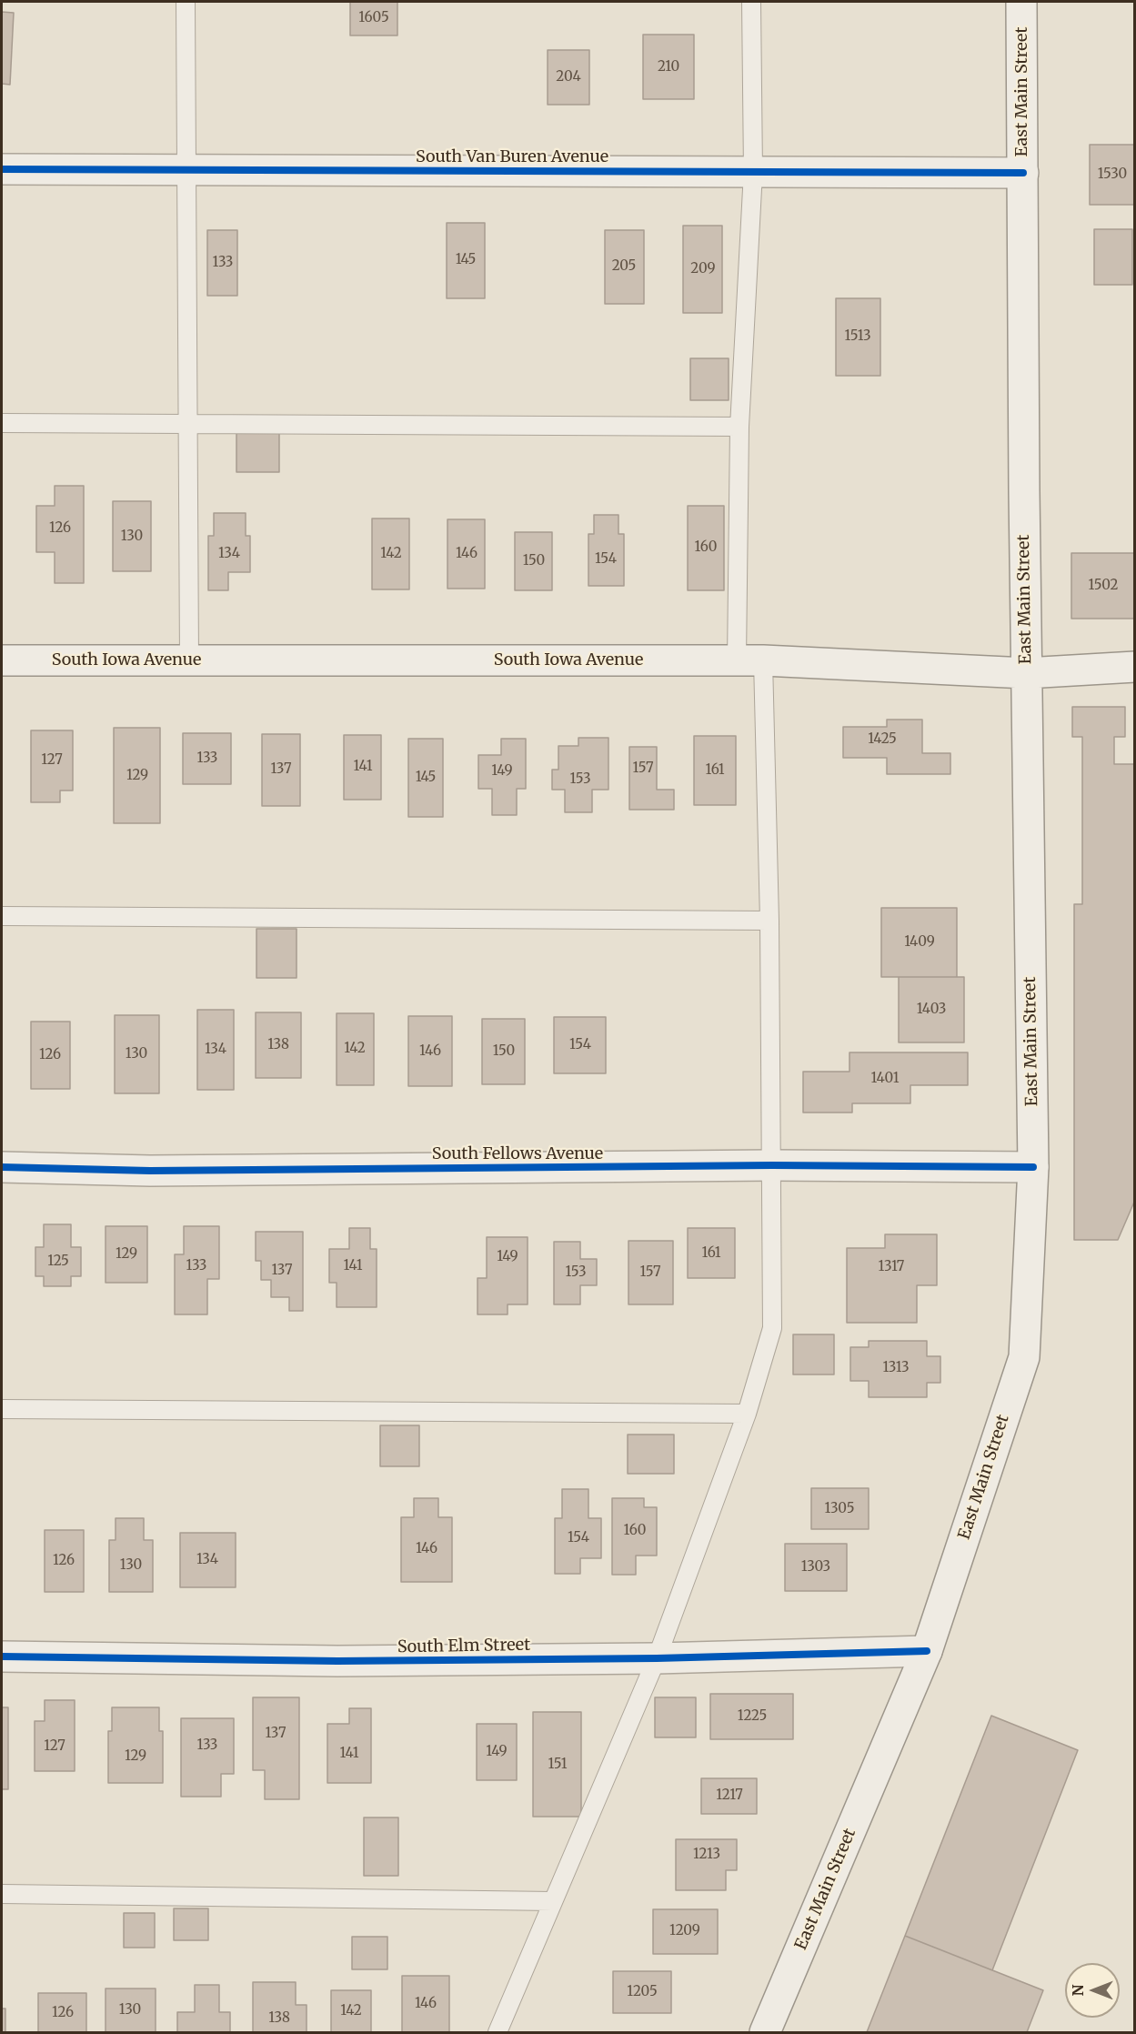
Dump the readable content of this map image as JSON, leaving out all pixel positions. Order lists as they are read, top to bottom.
{
  "streets": {
    "main road": [
      "East Main Street",
      "South Van Buren Avenue",
      "South Iowa Avenue",
      "South Fellows Avenue",
      "South Elm Street"
    ]
  },
  "crossings": [
    ["East Main Street", "South Van Buren Avenue"],
    ["East Main Street", "South Iowa Avenue"],
    ["East Main Street", "South Fellows Avenue"],
    ["East Main Street", "South Elm Street"]
  ],
  "house_numbers": [
    "1605",
    "210",
    "204",
    "1530",
    "145",
    "133",
    "205",
    "209",
    "1513",
    "126",
    "130",
    "160",
    "134",
    "142",
    "146",
    "154",
    "150",
    "1502",
    "1425",
    "133",
    "127",
    "141",
    "157",
    "137",
    "161",
    "149",
    "129",
    "145",
    "153",
    "1409",
    "1403",
    "138",
    "154",
    "142",
    "134",
    "146",
    "150",
    "130",
    "126",
    "1401",
    "161",
    "129",
    "149",
    "125",
    "133",
    "141",
    "1317",
    "137",
    "153",
    "157",
    "1313",
    "1305",
    "160",
    "154",
    "146",
    "134",
    "126",
    "130",
    "1303",
    "1225",
    "137",
    "133",
    "127",
    "149",
    "141",
    "129",
    "151",
    "1217",
    "1213",
    "1209",
    "1205",
    "146",
    "130",
    "142",
    "126",
    "138"
  ],
  "north": "left"
}
